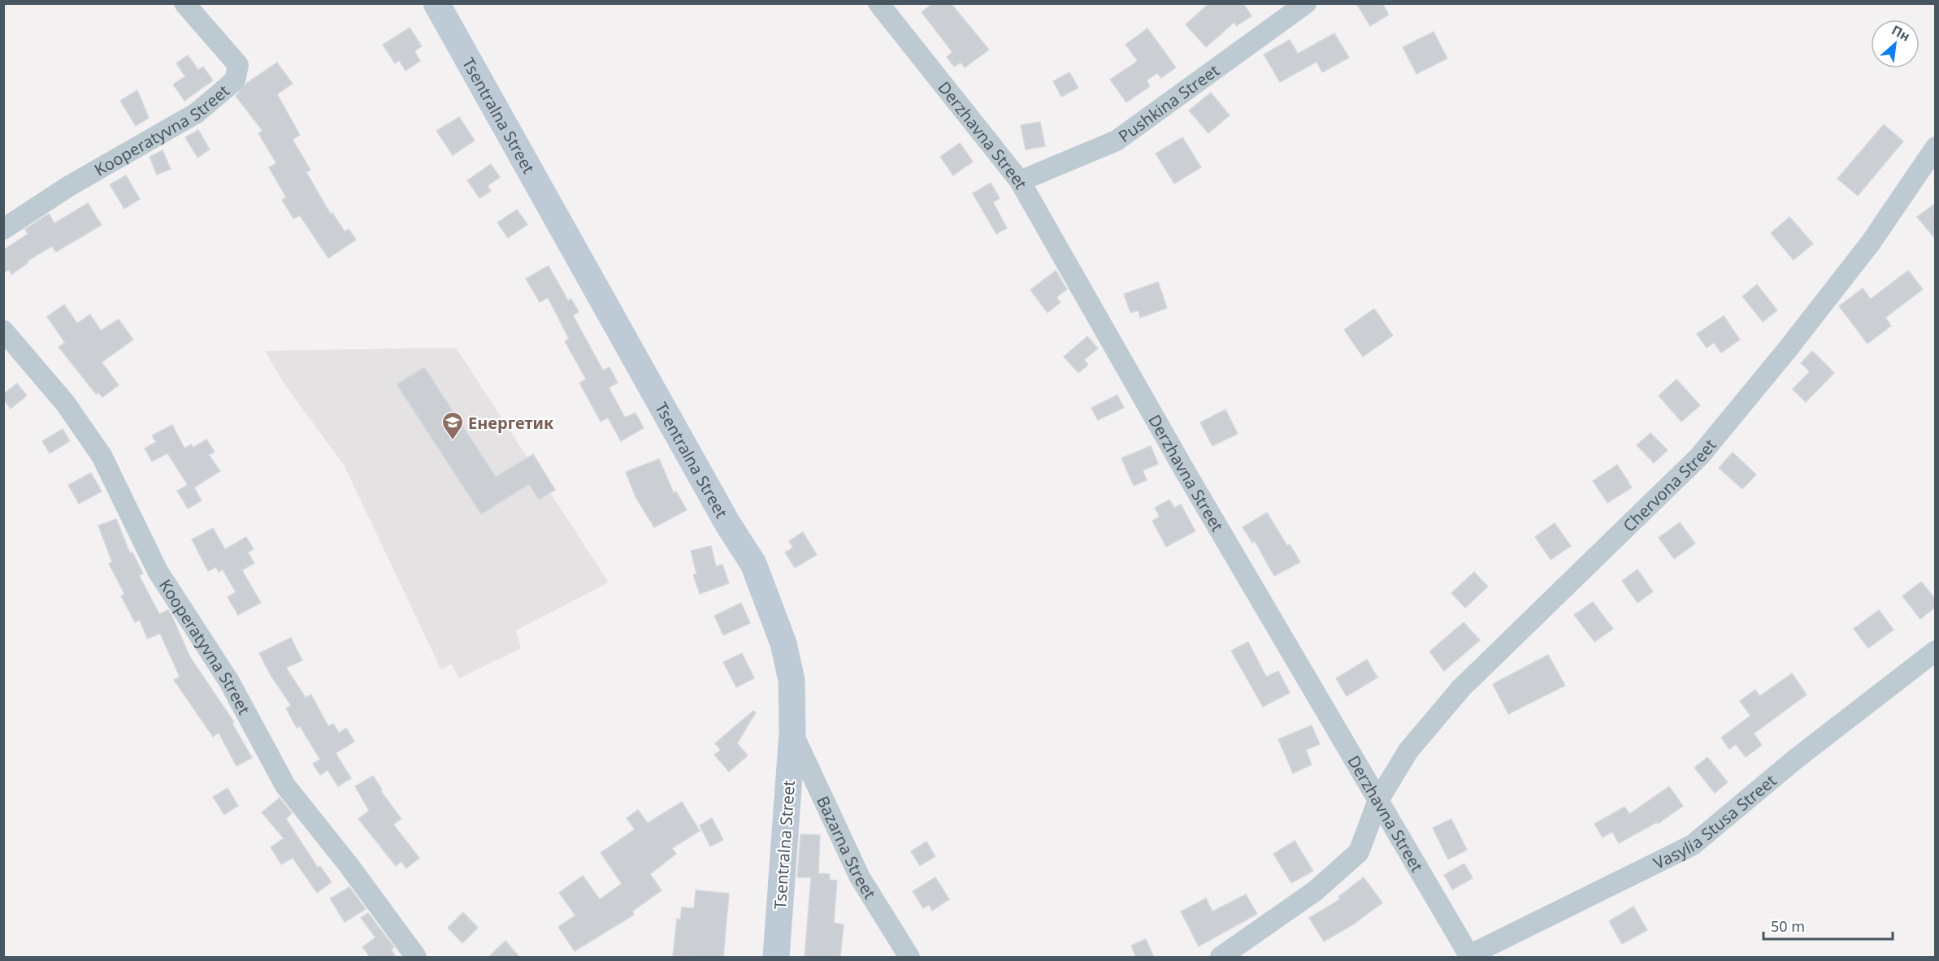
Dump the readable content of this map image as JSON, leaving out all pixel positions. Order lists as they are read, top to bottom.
{
  "streets": {
    "main road": ["Tsentralna Street"],
    "street": [
      "Pushkina Street",
      "Kooperatyvna Street",
      "Derzhavna Street",
      "Chervona Street",
      "Vasylia Stusa Street",
      "Bazarna Street"
    ]
  },
  "crossings": [
    ["Pushkina Street", "Derzhavna Street"],
    ["Tsentralna Street", "Bazarna Street"],
    ["Derzhavna Street", "Chervona Street"],
    ["Derzhavna Street", "Vasylia Stusa Street"]
  ],
  "places": {
    "school or university": ["Енергетик"]
  },
  "scale_bar": "50 m",
  "north": "top right"
}
